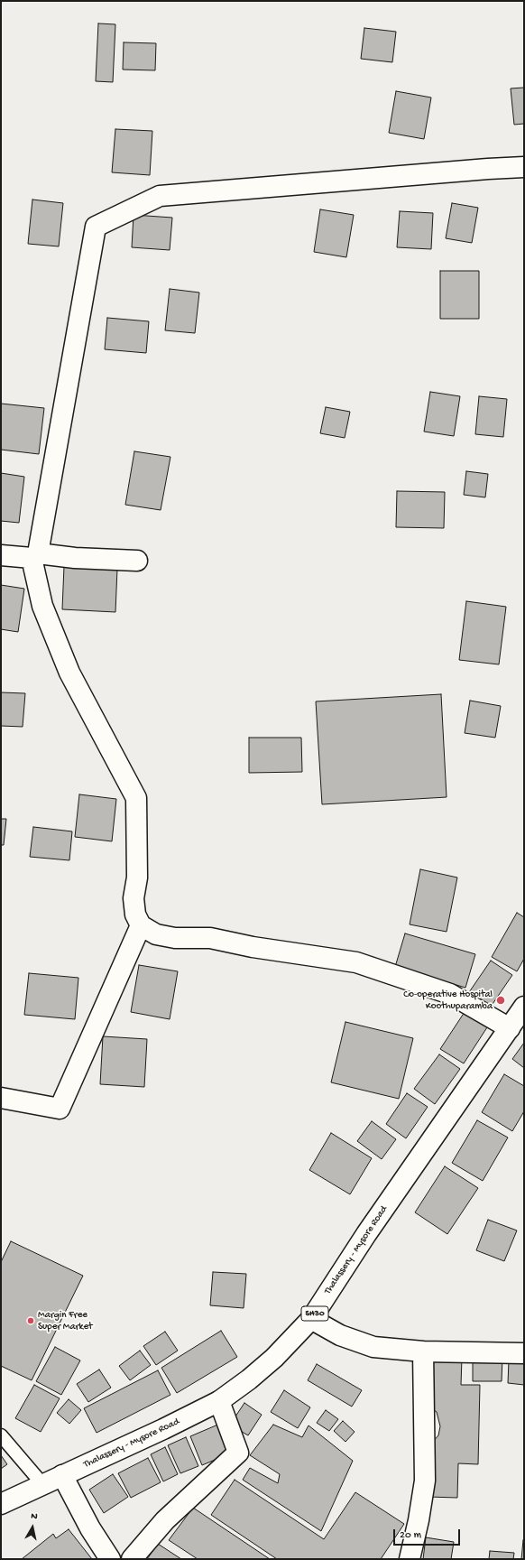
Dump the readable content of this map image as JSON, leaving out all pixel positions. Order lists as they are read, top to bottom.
{
  "streets": {
    "street": ["Thalassery - Mysore Road", "SH30"]
  },
  "places": ["Co-operative Hospital Koothuparamba", "Margin Free Super Market"],
  "scale_bar": "20 m",
  "north": "top"
}
